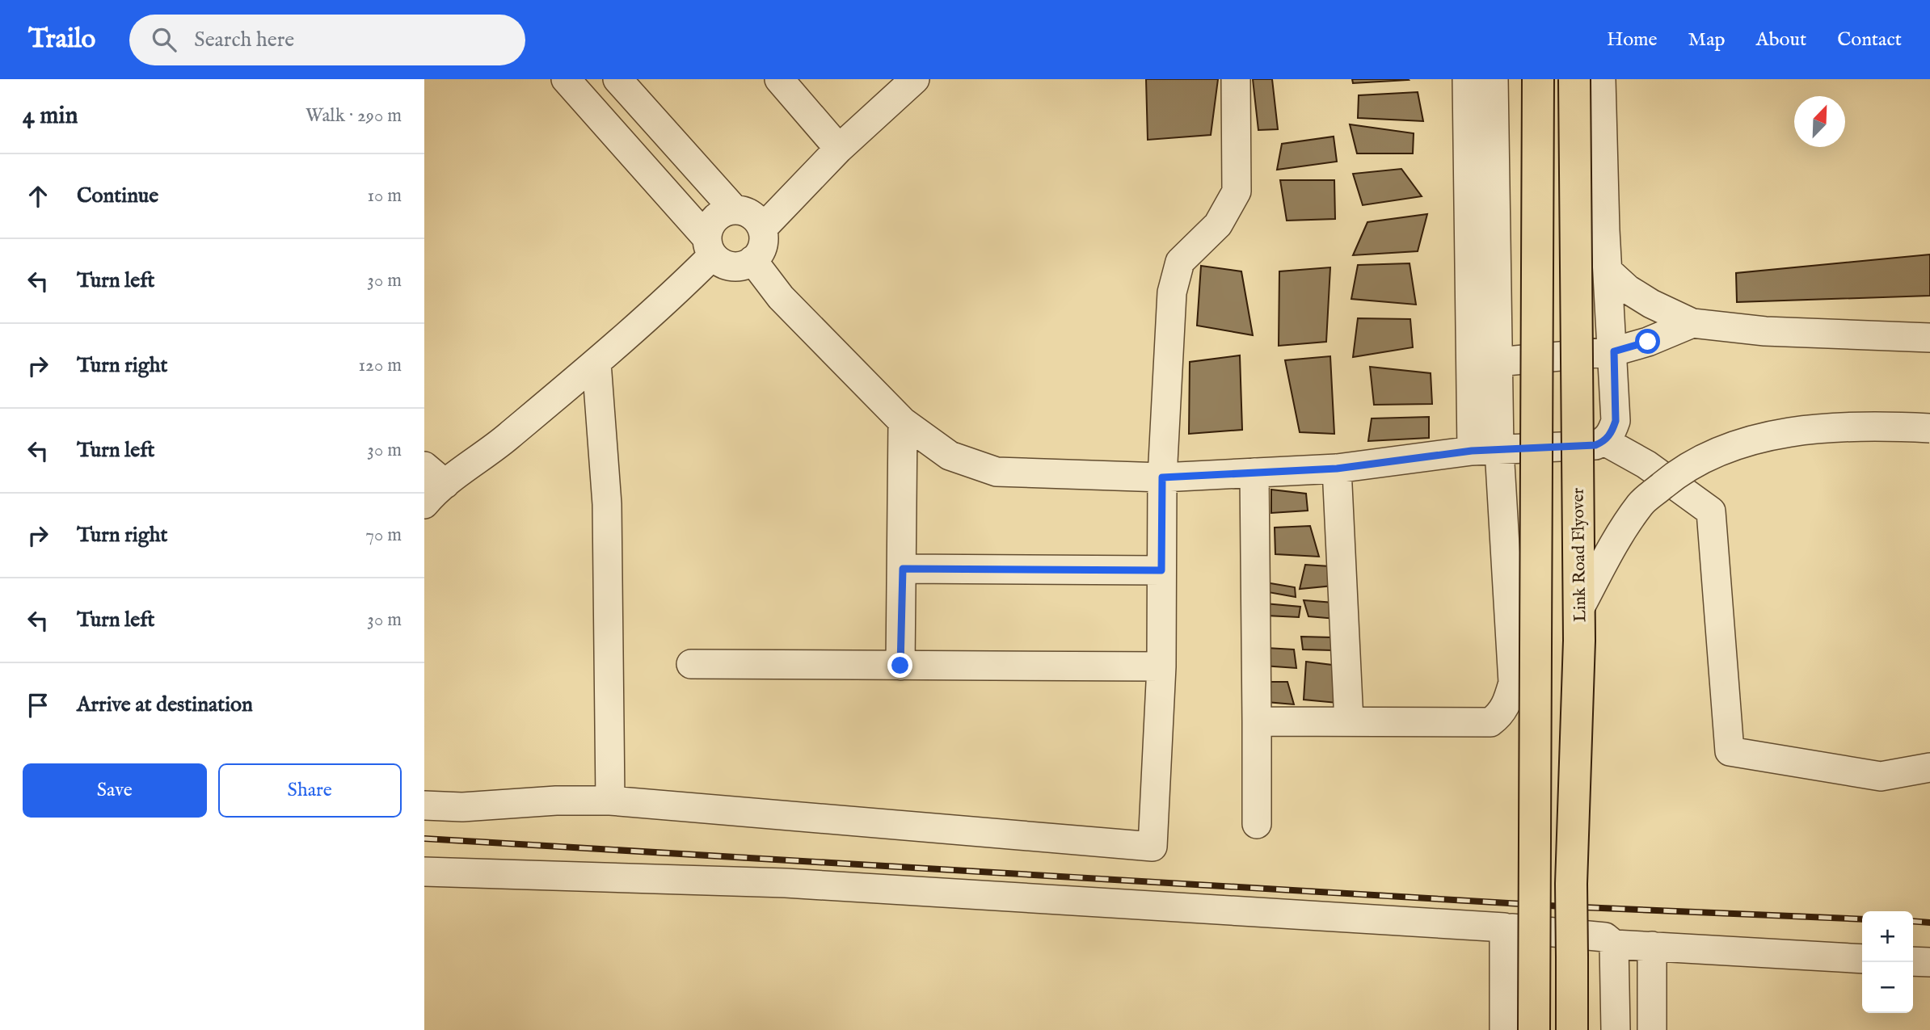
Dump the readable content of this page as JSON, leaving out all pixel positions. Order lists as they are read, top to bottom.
{
  "streets": {
    "main road": ["Link Road Flyover"]
  },
  "north": "top right",
  "page": {
    "header": "Trailo",
    "search": "Search here",
    "nav": [
      "Home",
      "Map",
      "About",
      "Contact"
    ],
    "heading": ["4 min", "Walk · 290 m"],
    "list": [
      ["Continue", "10 m"],
      ["Turn left", "30 m"],
      ["Turn right", "120 m"],
      ["Turn left", "30 m"],
      ["Turn right", "70 m"],
      ["Turn left", "30 m"],
      "Arrive at destination"
    ],
    "buttons": ["Save", "Share"],
    "map_buttons": ["+", "−"]
  }
}
